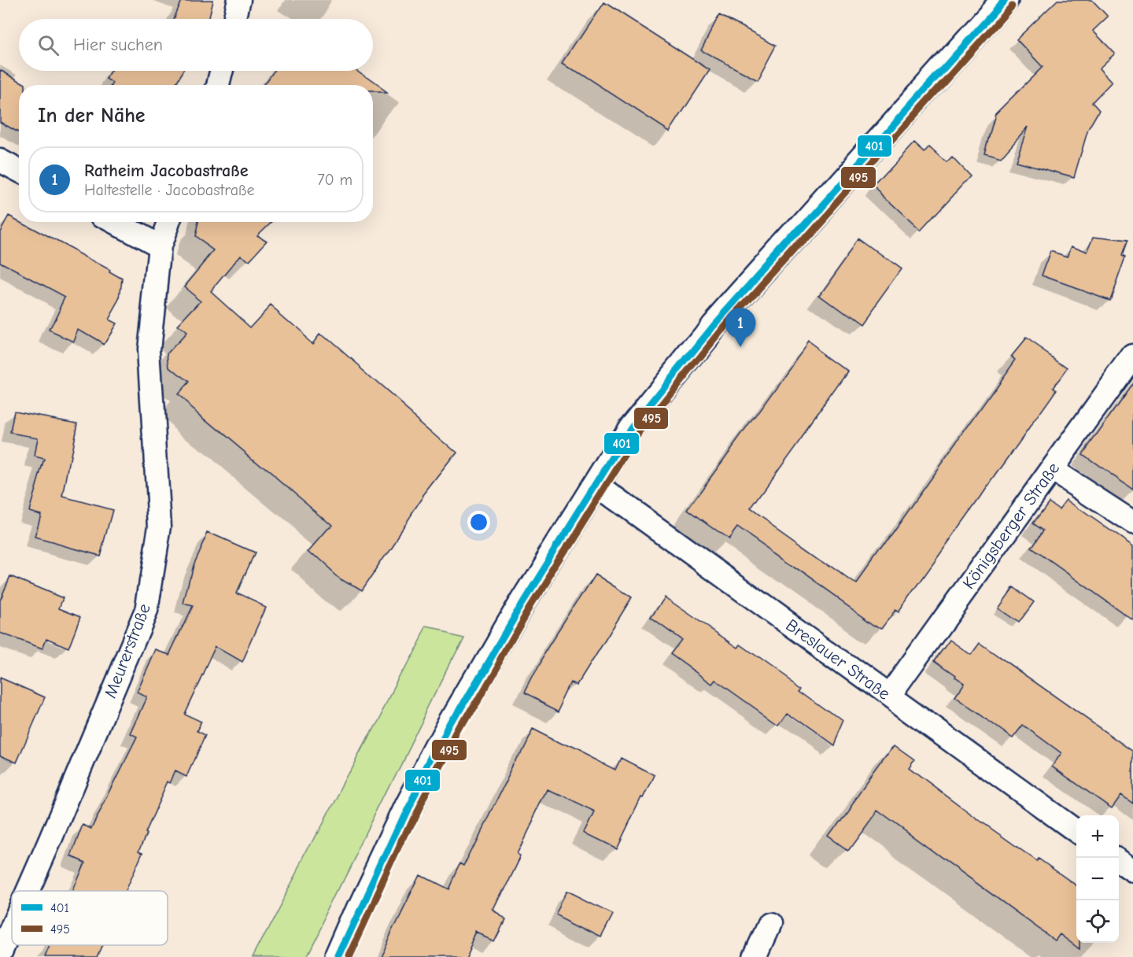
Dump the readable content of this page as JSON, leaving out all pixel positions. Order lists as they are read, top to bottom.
{
  "streets": {
    "street": ["Königsberger Straße", "Meurerstraße", "Breslauer Straße"]
  },
  "crossings": [
    ["Königsberger Straße", "Breslauer Straße"]
  ],
  "lines": ["transit line 401", "transit line 495"],
  "legend": ["401", "495"],
  "page": {
    "search": "Hier suchen",
    "heading": "In der Nähe",
    "list": [
      {
        "mark": "1",
        "name": "Ratheim Jacobastraße",
        "note": "Haltestelle · Jacobastraße",
        "value": "70 m"
      }
    ],
    "pins": "1",
    "map_buttons": ["+", "−"]
  }
}
